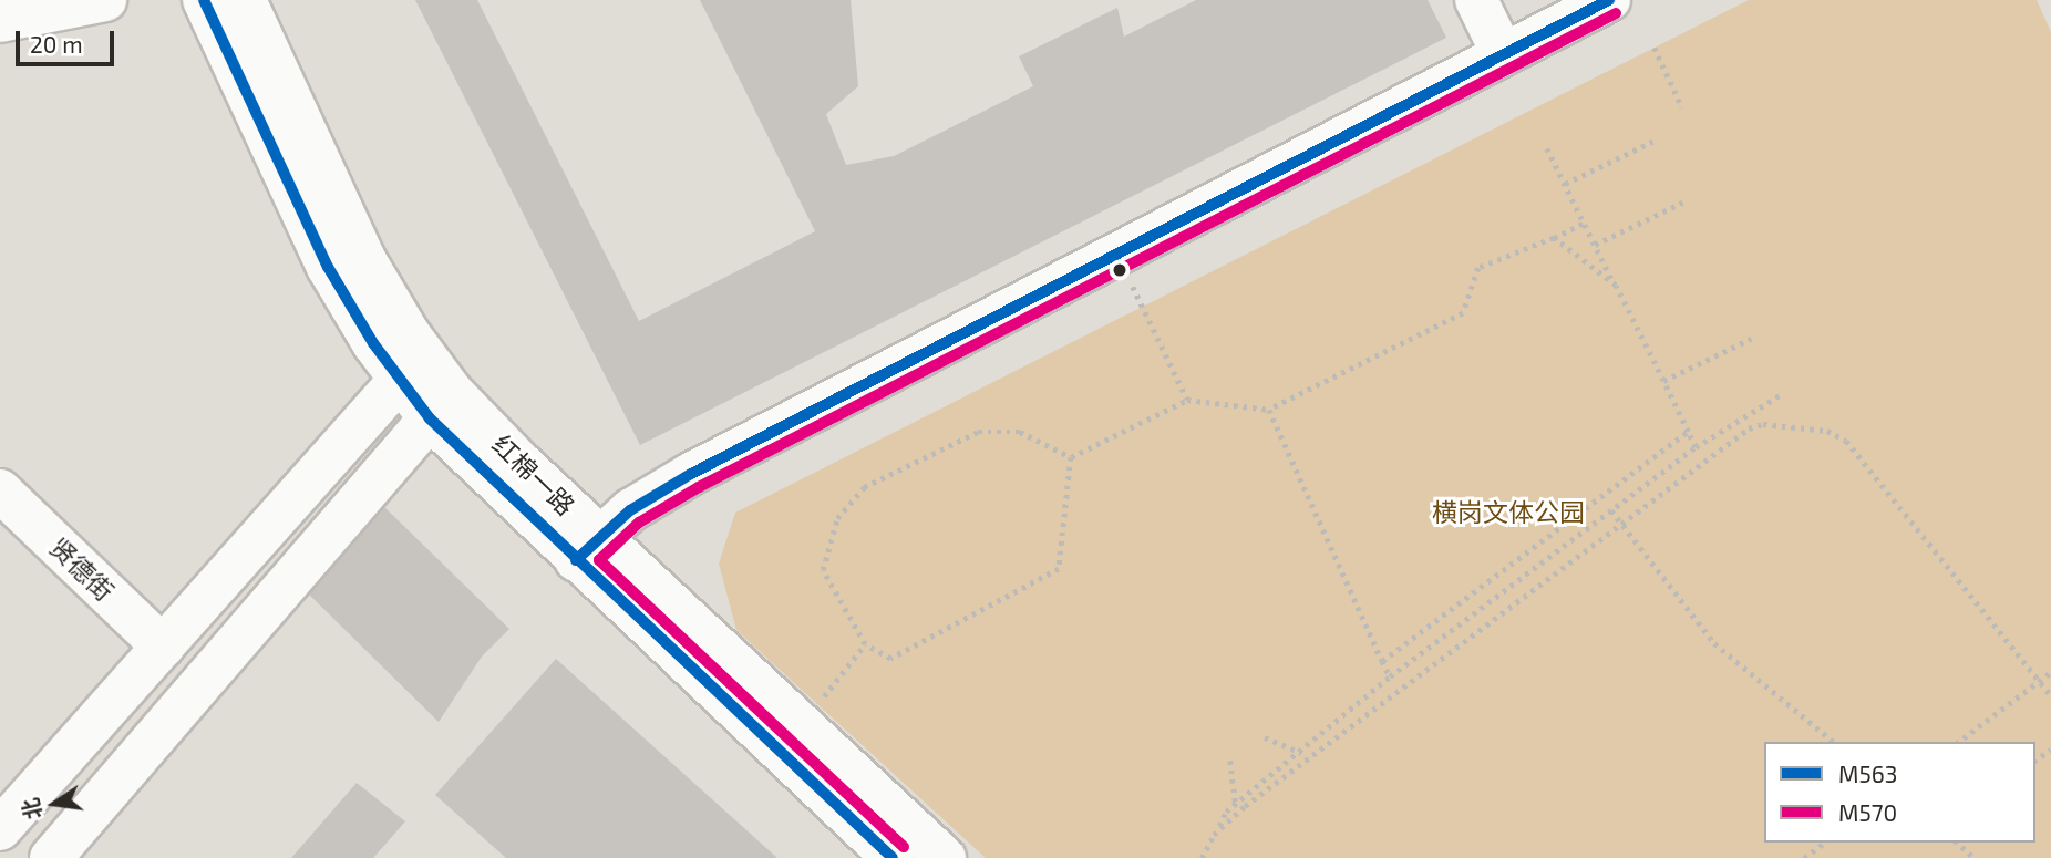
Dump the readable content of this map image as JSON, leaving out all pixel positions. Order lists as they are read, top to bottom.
{
  "streets": {
    "main road": ["红棉一路", "贤德街"]
  },
  "parks": ["横岗文体公园"],
  "lines": ["transit line M563", "transit line M570"],
  "legend": ["M563", "M570"],
  "scale_bar": "20 m",
  "north": "left"
}
